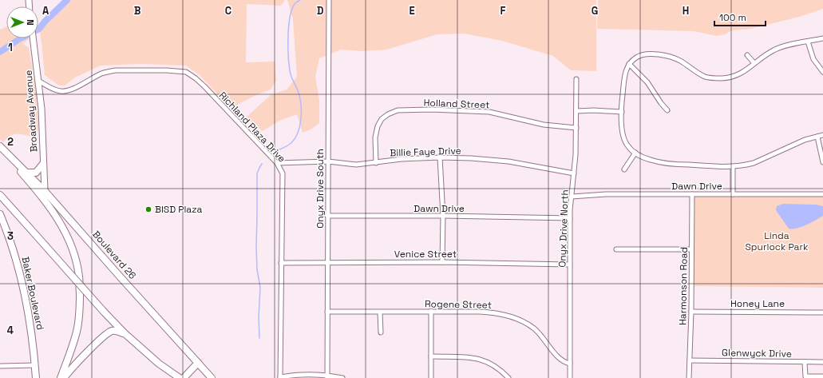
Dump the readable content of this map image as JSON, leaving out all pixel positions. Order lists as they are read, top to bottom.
{
  "streets": {
    "main road": ["Broadway Avenue", "Boulevard 26", "Baker Boulevard"],
    "street": [
      "Holland Street",
      "Richland Plaza Drive",
      "Billie Faye Drive",
      "Dawn Drive",
      "Onyx Drive South",
      "Onyx Drive North",
      "Venice Street",
      "Harmonson Road",
      "Honey Lane",
      "Rogene Street",
      "Glenwyck Drive"
    ]
  },
  "crossings": [
    ["Holland Street", "Billie Faye Drive"],
    ["Holland Street", "Onyx Drive North"],
    ["Broadway Avenue", "Richland Plaza Drive"],
    ["Broadway Avenue", "Boulevard 26"],
    ["Richland Plaza Drive", "Billie Faye Drive"],
    ["Richland Plaza Drive", "Venice Street"],
    ["Billie Faye Drive", "Onyx Drive South"],
    ["Billie Faye Drive", "Onyx Drive North"],
    ["Dawn Drive", "Onyx Drive South"],
    ["Dawn Drive", "Onyx Drive North"],
    ["Dawn Drive", "Harmonson Road"],
    ["Onyx Drive South", "Venice Street"],
    ["Onyx Drive South", "Rogene Street"],
    ["Onyx Drive North", "Venice Street"],
    ["Onyx Drive North", "Rogene Street"],
    ["Harmonson Road", "Honey Lane"],
    ["Harmonson Road", "Glenwyck Drive"]
  ],
  "parks": ["Linda Spurlock Park"],
  "places": ["BISD Plaza"],
  "scale_bar": "100 m",
  "north": "right",
  "grid": {
    "columns": [
      "A",
      "B",
      "C",
      "D",
      "E",
      "F",
      "G",
      "H"
    ],
    "rows": [
      "1",
      "2",
      "3",
      "4"
    ]
  }
}
